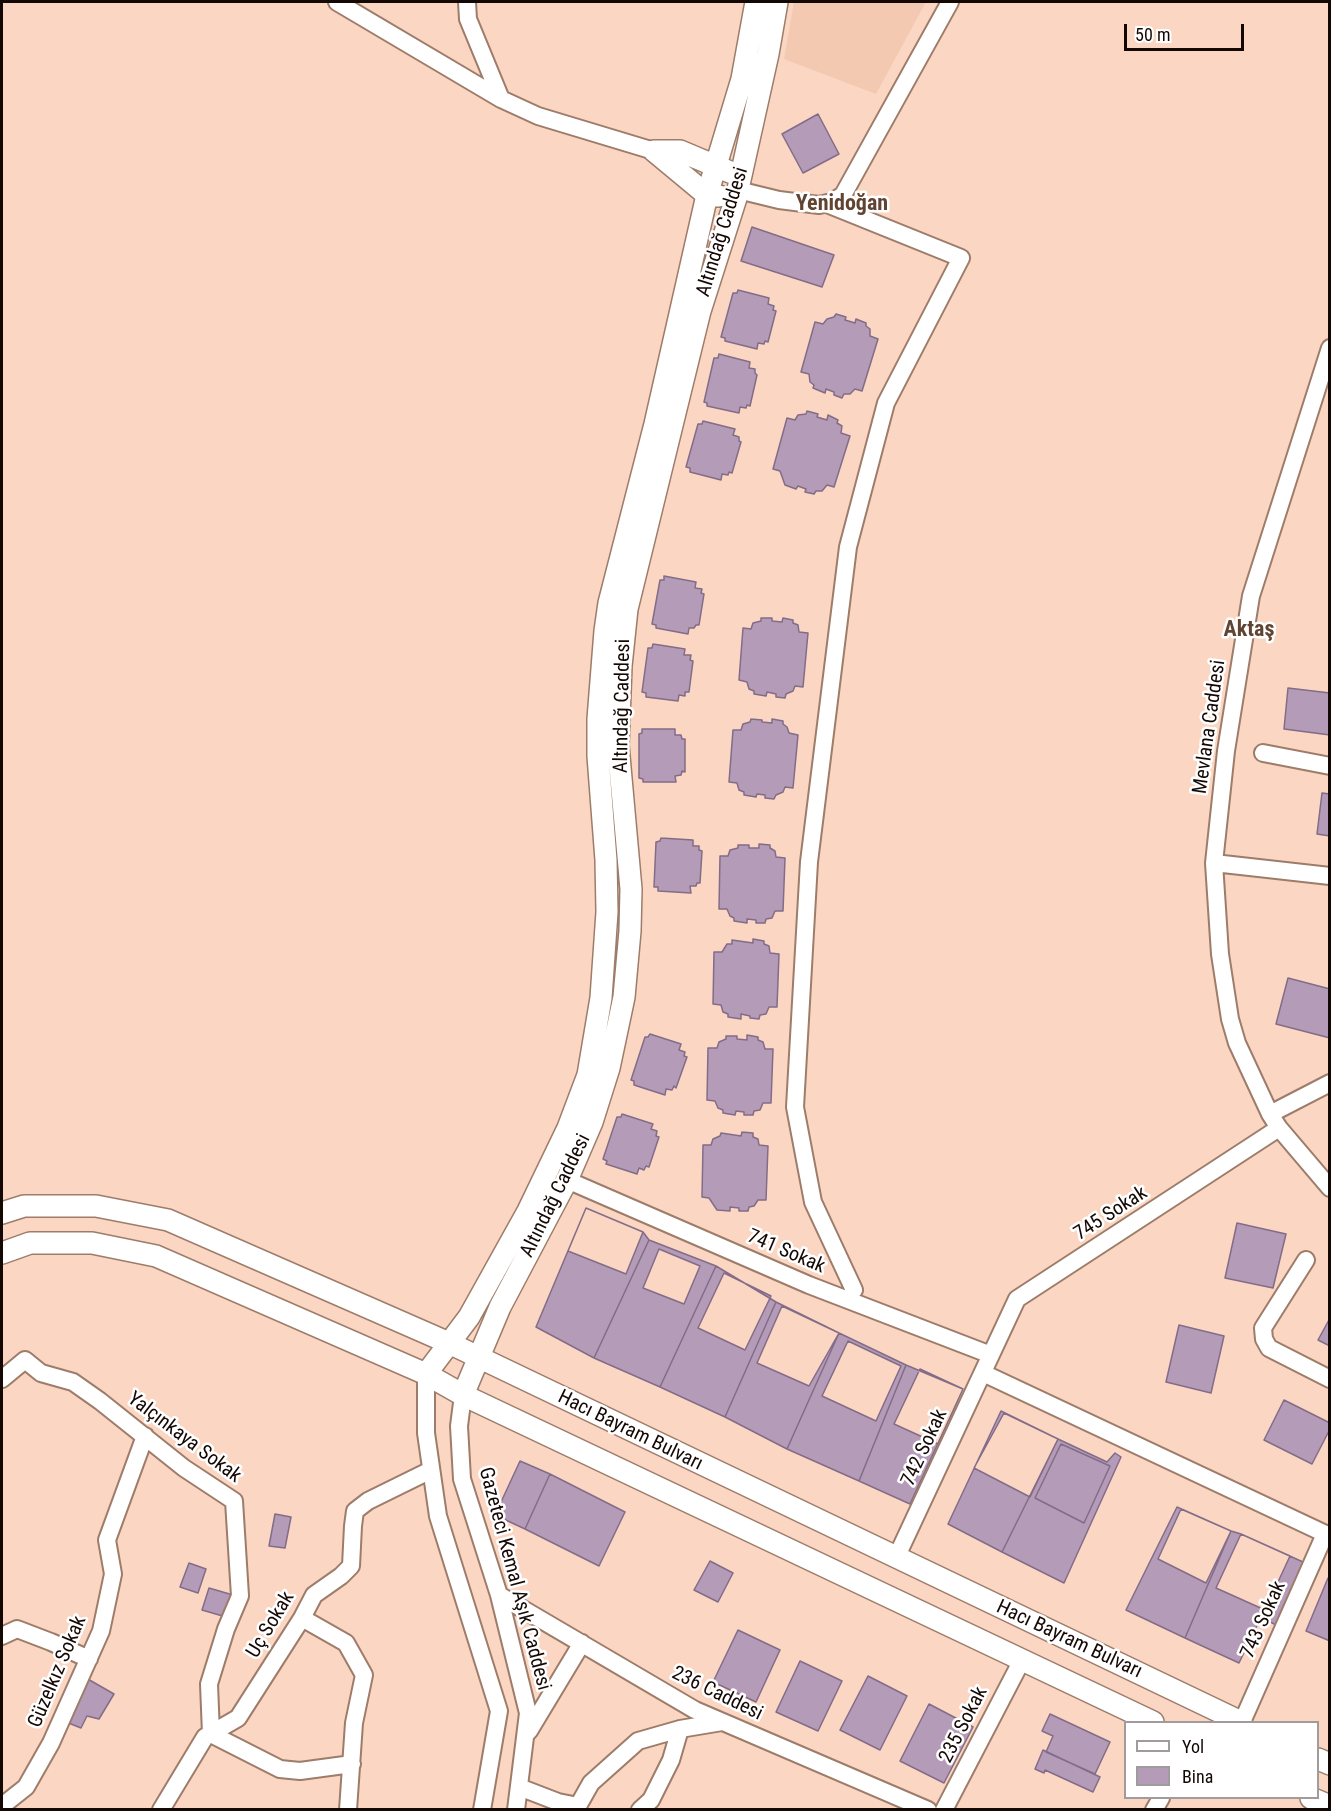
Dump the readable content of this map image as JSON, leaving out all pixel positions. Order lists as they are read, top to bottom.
{
  "streets": {
    "main road": ["Altındağ Caddesi", "Hacı Bayram Bulvarı"],
    "street": [
      "Mevlana Caddesi",
      "745 Sokak",
      "741 Sokak",
      "Yalçınkaya Sokak",
      "742 Sokak",
      "Gazeteci Kemal Aşık Caddesi",
      "743 Sokak",
      "Uç Sokak",
      "Güzelkız Sokak",
      "236 Caddesi",
      "235 Sokak"
    ]
  },
  "crossings": [
    ["Altındağ Caddesi", "741 Sokak"],
    ["Altındağ Caddesi", "Hacı Bayram Bulvarı"],
    ["Altındağ Caddesi", "Gazeteci Kemal Aşık Caddesi"],
    ["Mevlana Caddesi", "745 Sokak"],
    ["745 Sokak", "741 Sokak"],
    ["745 Sokak", "742 Sokak"],
    ["741 Sokak", "742 Sokak"],
    ["Hacı Bayram Bulvarı", "742 Sokak"],
    ["Hacı Bayram Bulvarı", "Gazeteci Kemal Aşık Caddesi"],
    ["Hacı Bayram Bulvarı", "235 Sokak"],
    ["Yalçınkaya Sokak", "Uç Sokak"],
    ["Yalçınkaya Sokak", "Güzelkız Sokak"],
    ["Gazeteci Kemal Aşık Caddesi", "236 Caddesi"]
  ],
  "districts": ["Yenidoğan", "Aktaş"],
  "legend": ["Yol", "Bina"],
  "scale_bar": "50 m"
}
